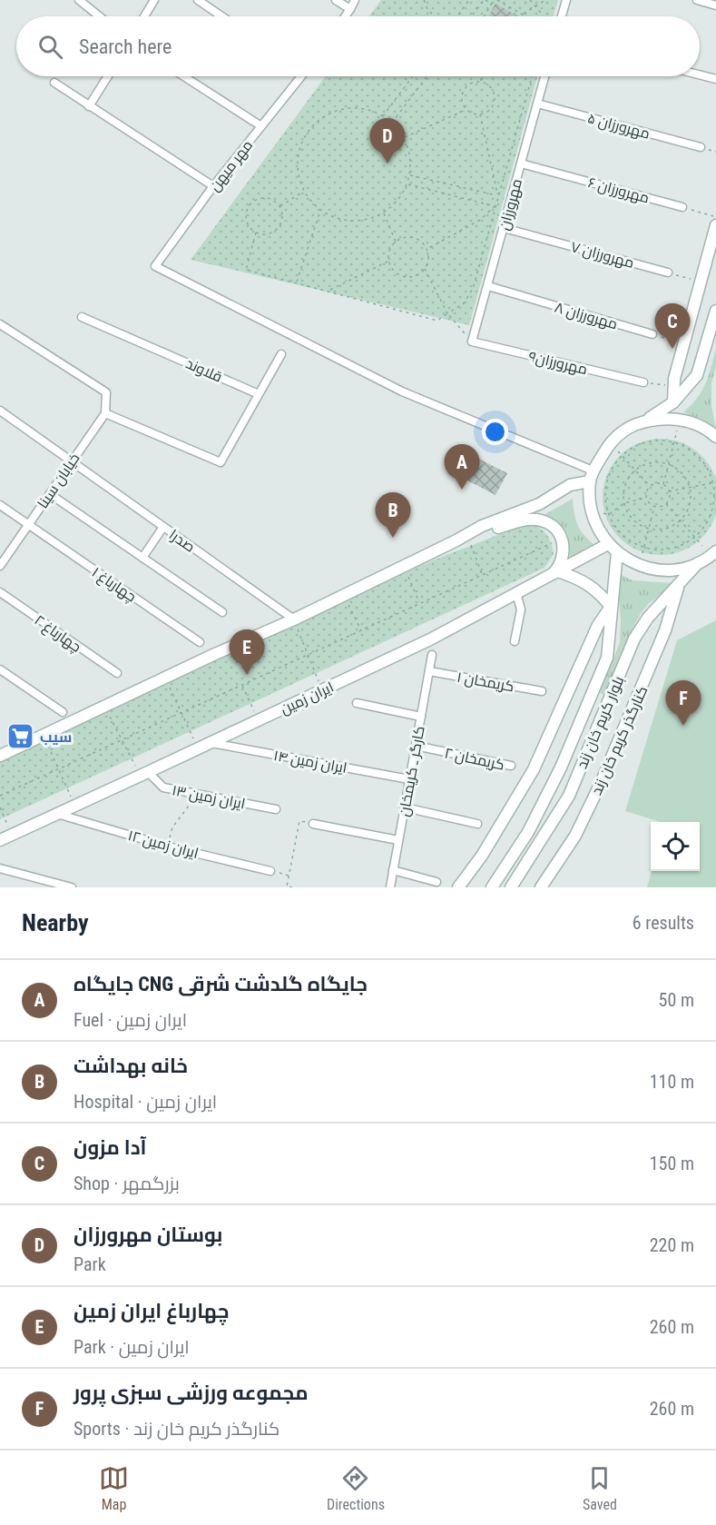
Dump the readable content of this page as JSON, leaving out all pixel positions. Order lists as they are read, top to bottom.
{
  "streets": {
    "main road": ["ایران زمین", "بلوار کریم خان زند", "کنارگذر کریم خان زند"],
    "street": [
      "مهرورزان ۵",
      "مهر میهن",
      "مهرورزان ۶",
      "مهرورزان",
      "مهرورزان ۷",
      "مهرورزان ۸",
      "مهرورزان۹",
      "قلاوند",
      "خیابان سینا",
      "صدرا",
      "چهارباغ ۱",
      "چهارباغ ۲",
      "کریمخان ۱",
      "کریمخان ۲",
      "ایران زمین ۱۴",
      "کارگر ـ کریمخان",
      "ایران زمین ۱۳",
      "ایران زمین ۱۲"
    ]
  },
  "crossings": [
    ["مهرورزان ۵", "مهرورزان"],
    ["مهرورزان ۶", "مهرورزان"],
    ["مهرورزان", "مهرورزان ۷"],
    ["مهرورزان", "مهرورزان ۸"],
    ["مهرورزان", "مهرورزان۹"],
    ["خیابان سینا", "صدرا"],
    ["خیابان سینا", "چهارباغ ۱"],
    ["کریمخان ۱", "کارگر ـ کریمخان"],
    ["ایران زمین", "بلوار کریم خان زند"],
    ["ایران زمین", "ایران زمین ۱۴"],
    ["ایران زمین", "ایران زمین ۱۳"],
    ["ایران زمین", "ایران زمین ۱۲"],
    ["بلوار کریم خان زند", "کنارگذر کریم خان زند"],
    ["کریمخان ۲", "کارگر ـ کریمخان"],
    ["ایران زمین ۱۴", "کارگر ـ کریمخان"]
  ],
  "places": {
    "supermarket": ["سیب"]
  },
  "page": {
    "search": "Search here",
    "pins": [
      "D",
      "C",
      "A",
      "B",
      "E",
      "F"
    ],
    "heading": ["Nearby", "6 results"],
    "list": [
      {
        "mark": "A",
        "name": "جایگاه CNG جایگاه گلدشت شرقی",
        "note": "Fuel · ایران زمین",
        "value": "50 m"
      },
      {
        "mark": "B",
        "name": "خانه بهداشت",
        "note": "Hospital · ایران زمین",
        "value": "110 m"
      },
      {
        "mark": "C",
        "name": "آدا مزون",
        "note": "Shop · بزرگمهر",
        "value": "150 m"
      },
      {
        "mark": "D",
        "name": "بوستان مهرورزان",
        "note": "Park",
        "value": "220 m"
      },
      {
        "mark": "E",
        "name": "چهارباغ ایران زمین",
        "note": "Park · ایران زمین",
        "value": "260 m"
      },
      {
        "mark": "F",
        "name": "مجموعه ورزشی سبزی پرور",
        "note": "Sports · کنارگذر کریم خان زند",
        "value": "260 m"
      }
    ],
    "nav": ["Map", "Directions", "Saved"]
  }
}
